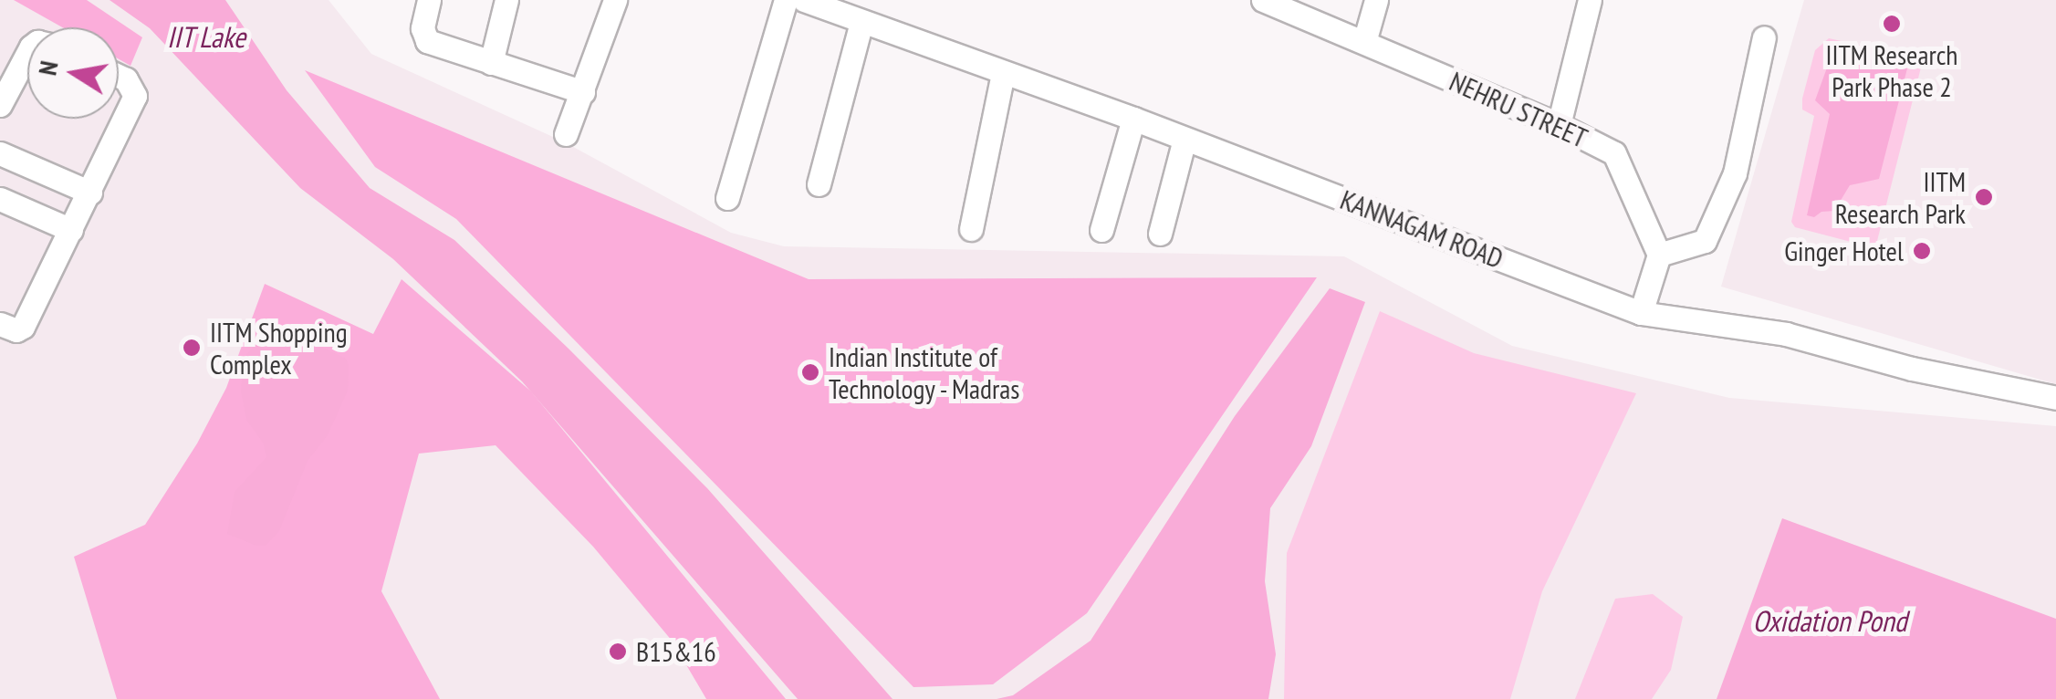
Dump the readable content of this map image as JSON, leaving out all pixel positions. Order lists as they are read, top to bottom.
{
  "streets": {
    "street": ["NEHRU STREET", "KANNAGAM ROAD"]
  },
  "water": ["IIT Lake", "Oxidation Pond"],
  "places": [
    "IITM Research Park Phase 2",
    "IITM Research Park",
    "Ginger Hotel",
    "IITM Shopping Complex",
    "Indian Institute of Technology - Madras",
    "B15&16"
  ],
  "north": "left"
}
